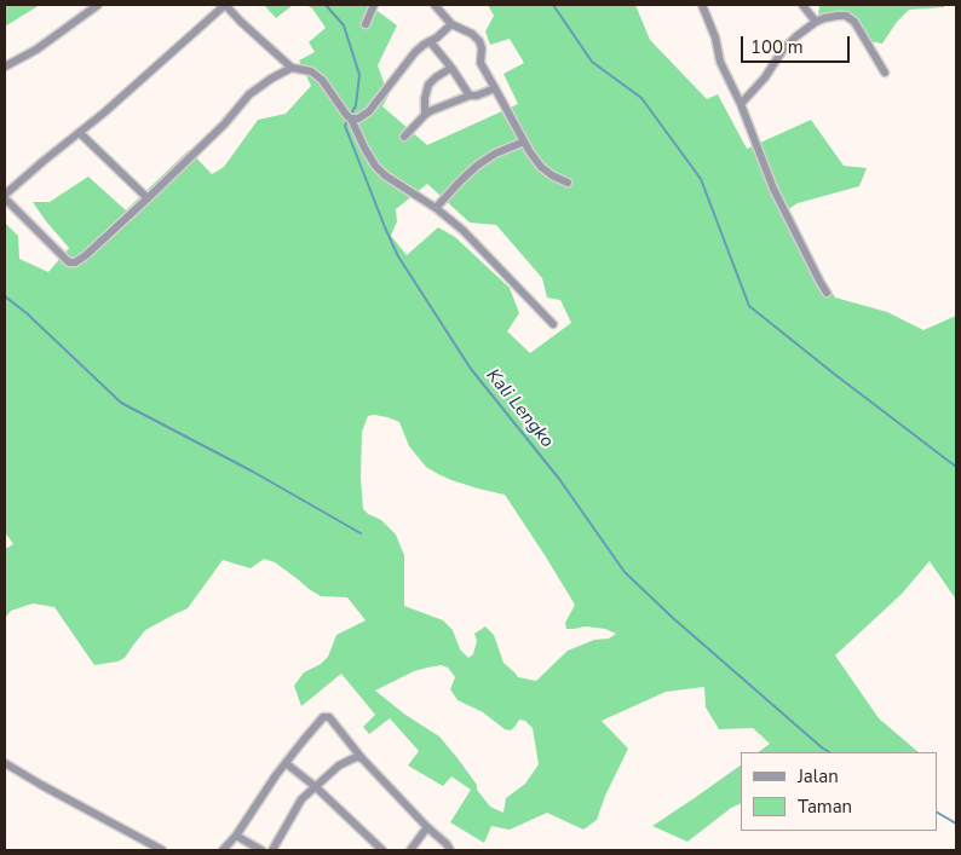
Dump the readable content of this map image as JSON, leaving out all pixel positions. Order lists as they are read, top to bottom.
{
  "water": ["Kali Lengko"],
  "legend": ["Jalan", "Taman"],
  "scale_bar": "100 m"
}
